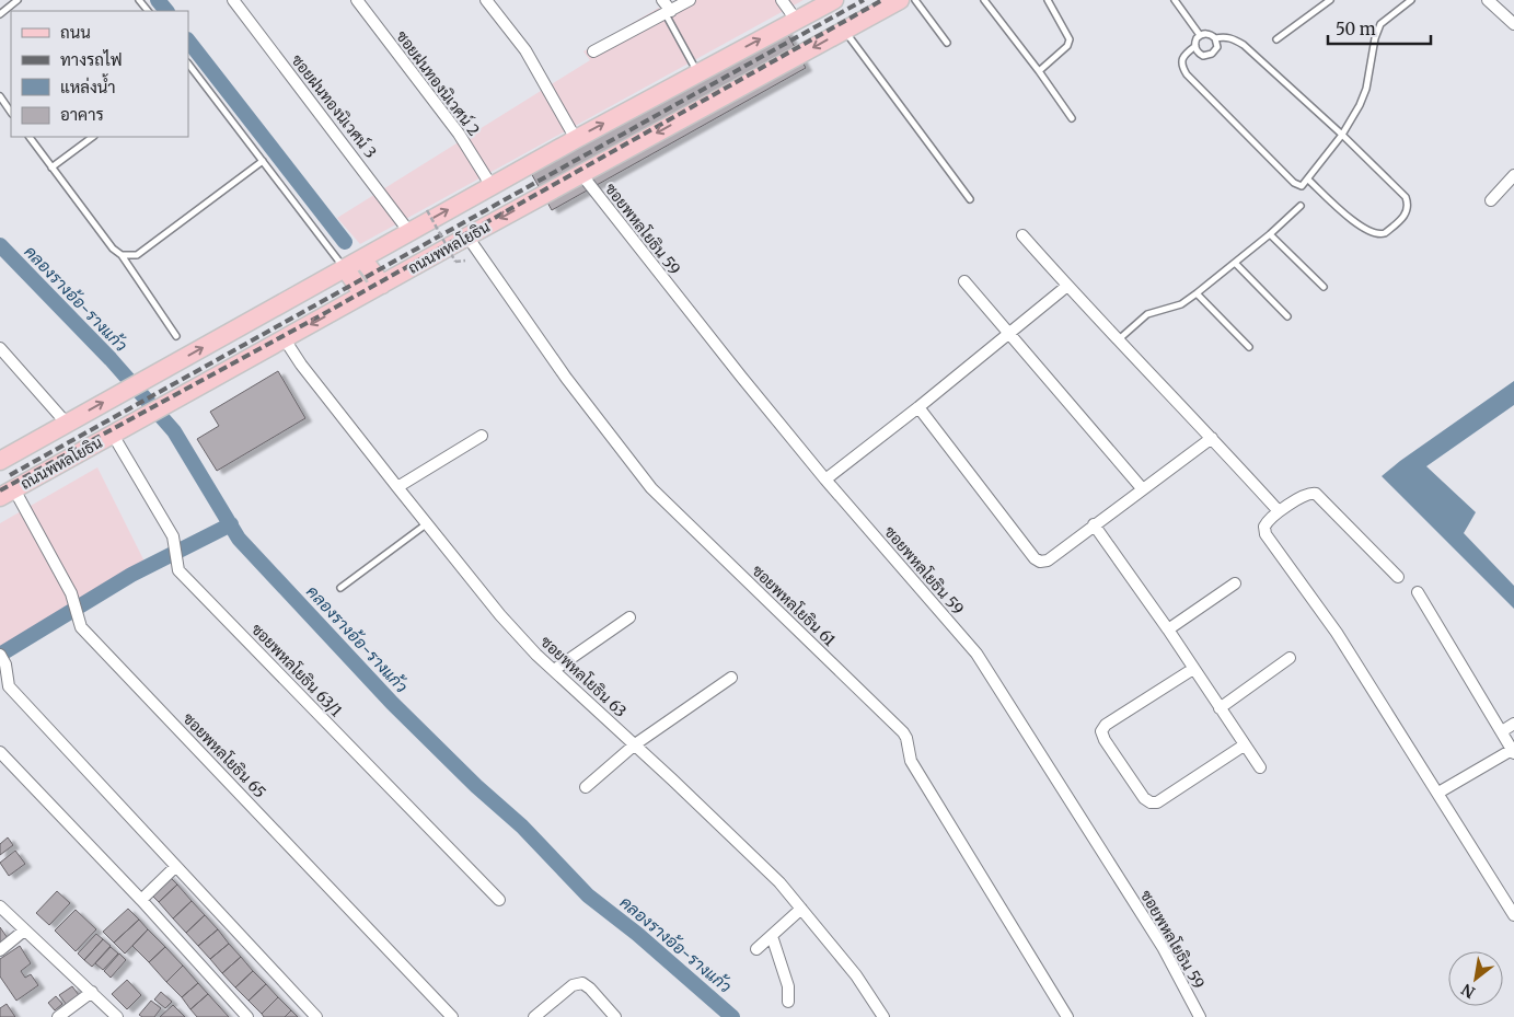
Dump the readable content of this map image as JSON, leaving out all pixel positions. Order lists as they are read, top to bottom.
{
  "streets": {
    "main road": ["ถนนพหลโยธิน"],
    "street": [
      "ซอยฝนทองนิเวศน์ 2",
      "ซอยฝนทองนิเวศน์ 3",
      "ซอยพหลโยธิน 59",
      "ซอยพหลโยธิน 61",
      "ซอยพหลโยธิน 63/1",
      "ซอยพหลโยธิน 63",
      "ซอยพหลโยธิน 65"
    ]
  },
  "crossings": [
    ["ซอยพหลโยธิน 59", "ถนนพหลโยธิน"],
    ["ถนนพหลโยธิน", "ซอยพหลโยธิน 61"],
    ["ถนนพหลโยธิน", "ซอยพหลโยธิน 63/1"],
    ["ถนนพหลโยธิน", "ซอยพหลโยธิน 63"],
    ["ถนนพหลโยธิน", "ซอยพหลโยธิน 65"]
  ],
  "water": ["คลองรางอ้อ-รางแก้ว"],
  "legend": [
    "ถนน",
    "ทางรถไฟ",
    "แหล่งน้ำ",
    "อาคาร"
  ],
  "scale_bar": "50 m",
  "north": "bottom left"
}
